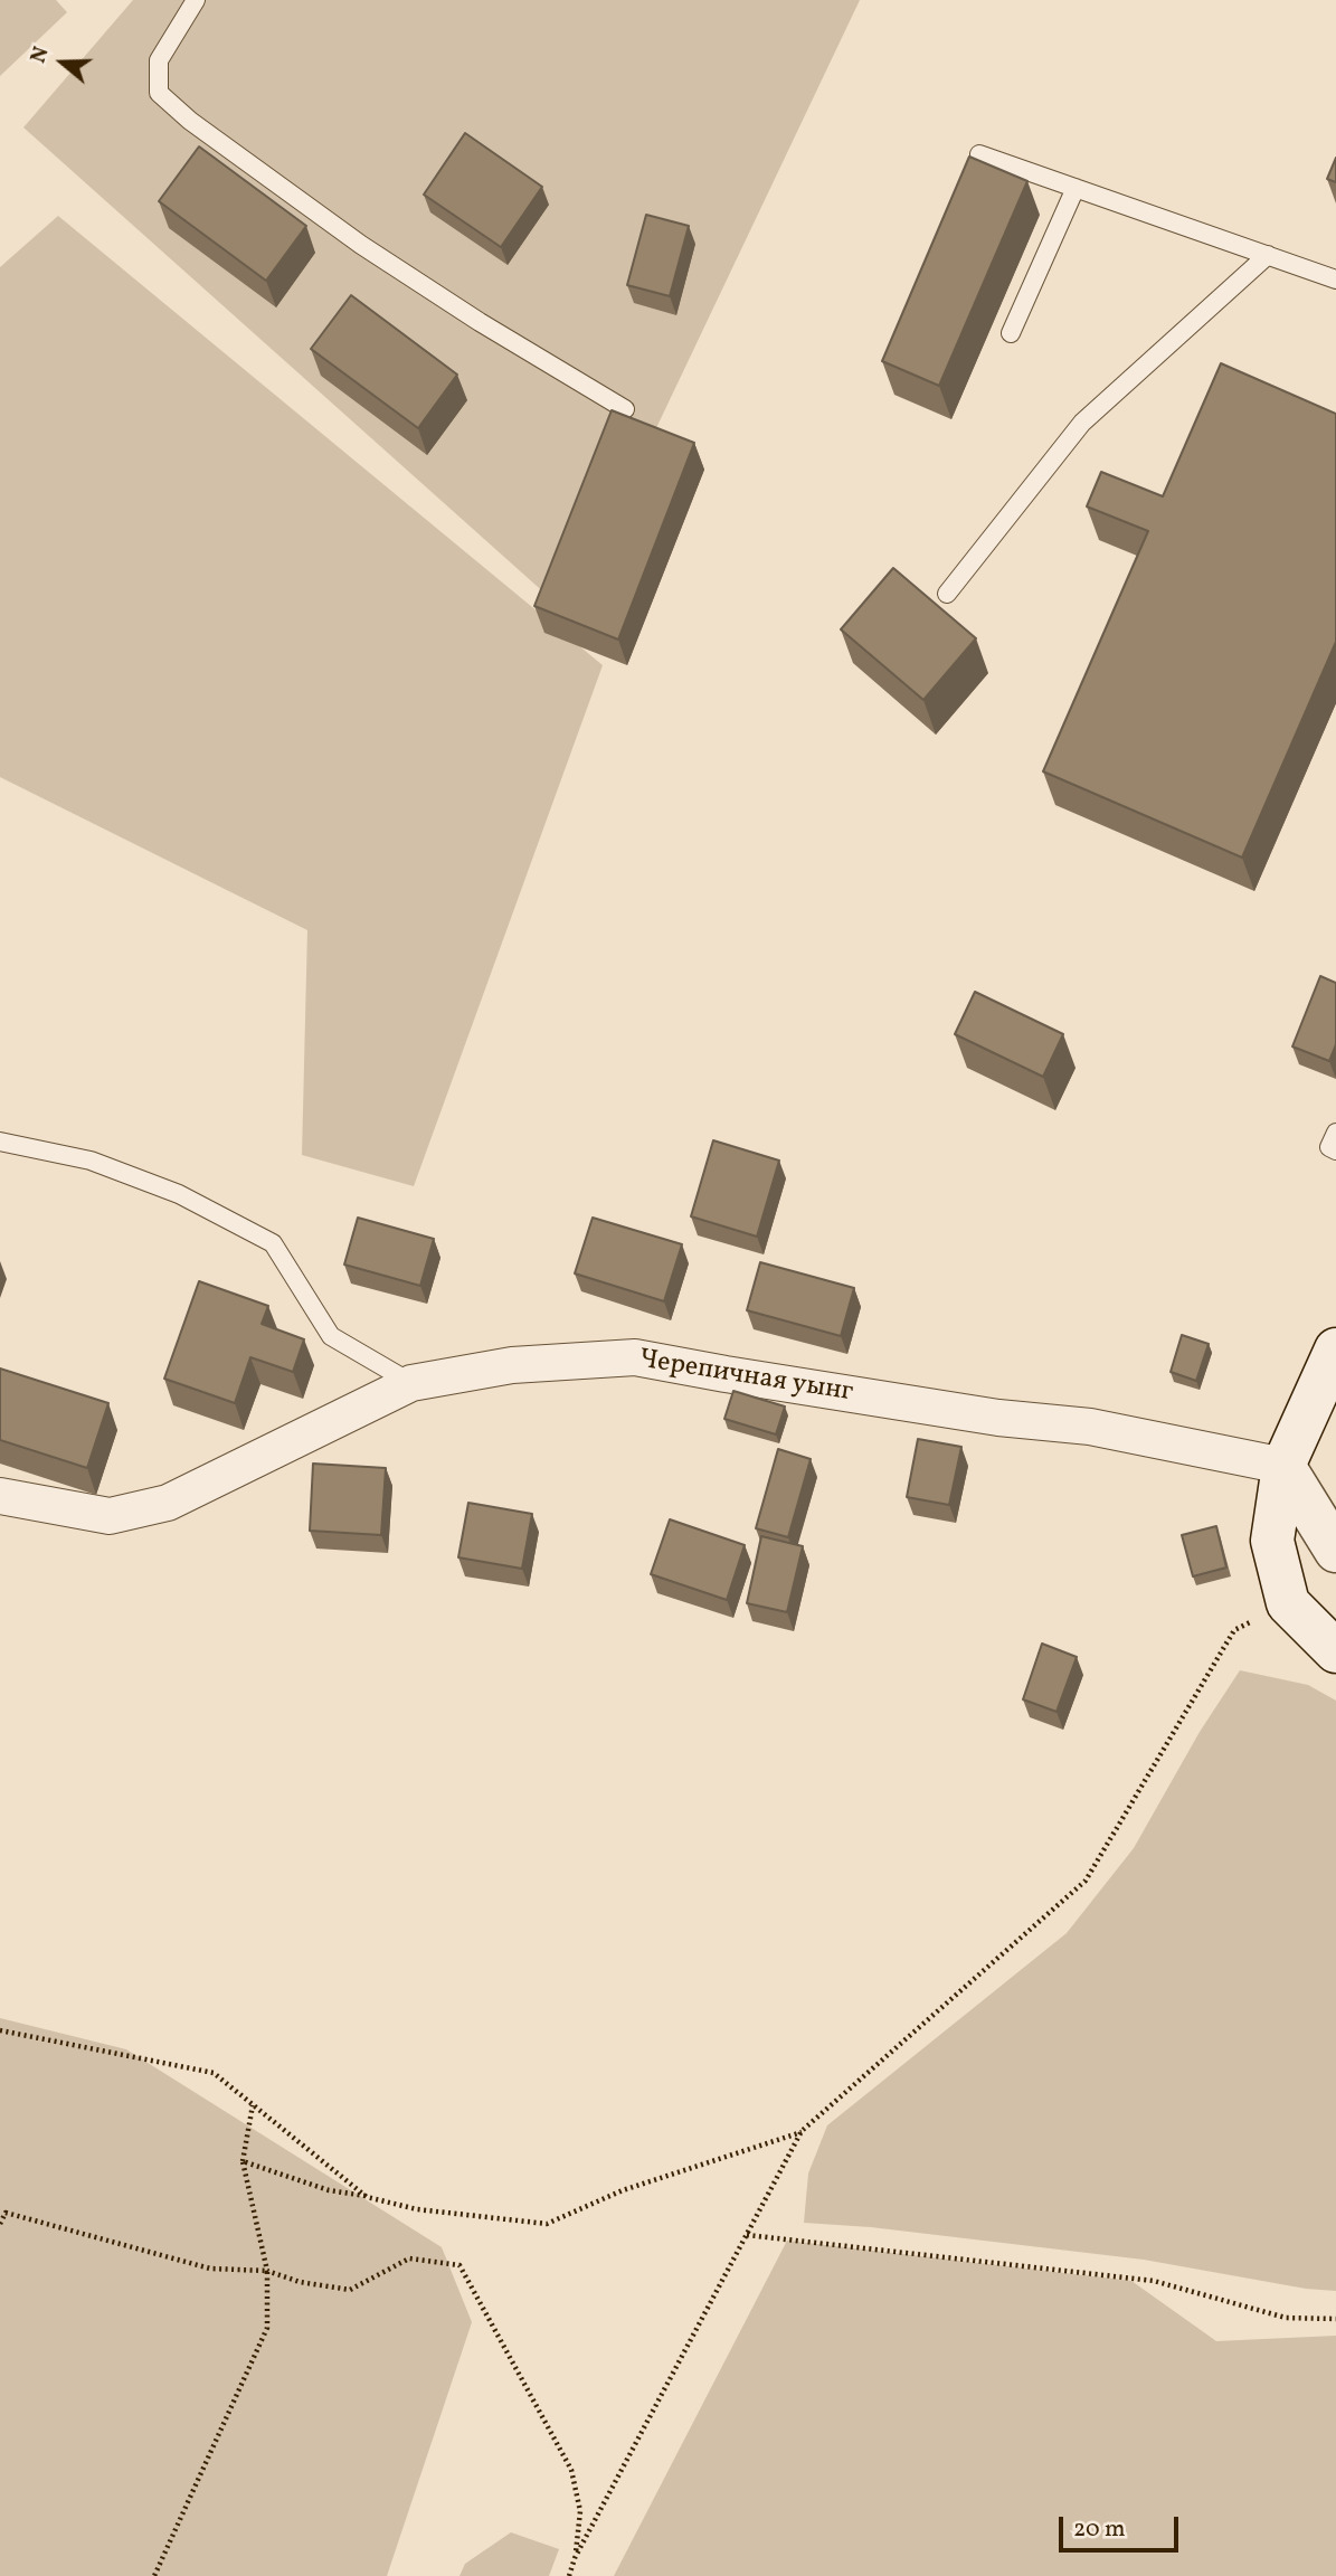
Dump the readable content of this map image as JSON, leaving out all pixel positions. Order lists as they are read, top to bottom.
{
  "streets": {
    "street": ["Черепичная уынг"]
  },
  "scale_bar": "20 m",
  "north": "left"
}
